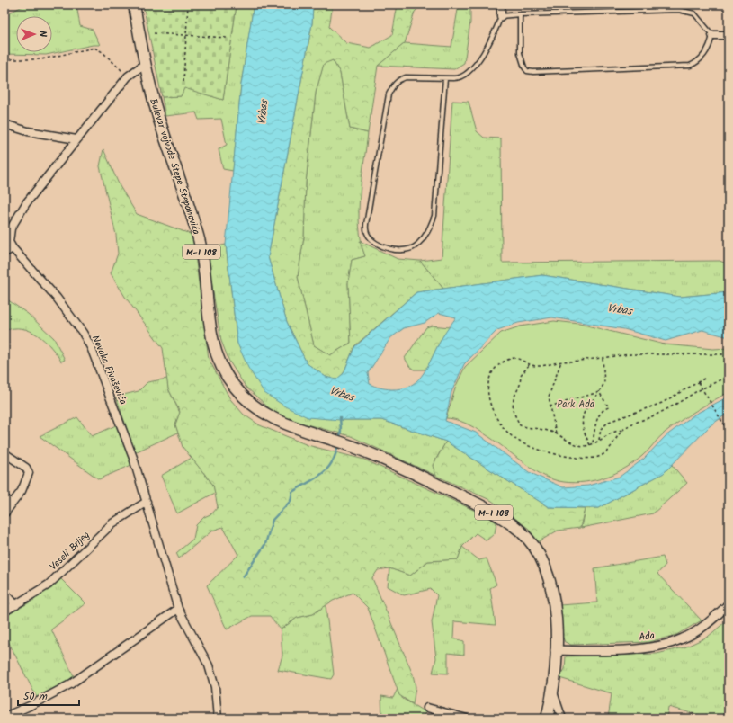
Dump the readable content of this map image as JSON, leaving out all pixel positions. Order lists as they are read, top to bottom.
{
  "streets": {
    "main road": ["Bulevar vojvode Stepe Stepanovića", "M-I 108"],
    "street": ["Novaka Pivaševića", "Veseli Brijeg", "Ada"]
  },
  "crossings": [
    ["Bulevar vojvode Stepe Stepanovića", "Ada"],
    ["Novaka Pivaševića", "Veseli Brijeg"]
  ],
  "water": ["Vrbas"],
  "parks": ["Park Ada"],
  "scale_bar": "50 m",
  "north": "right"
}
